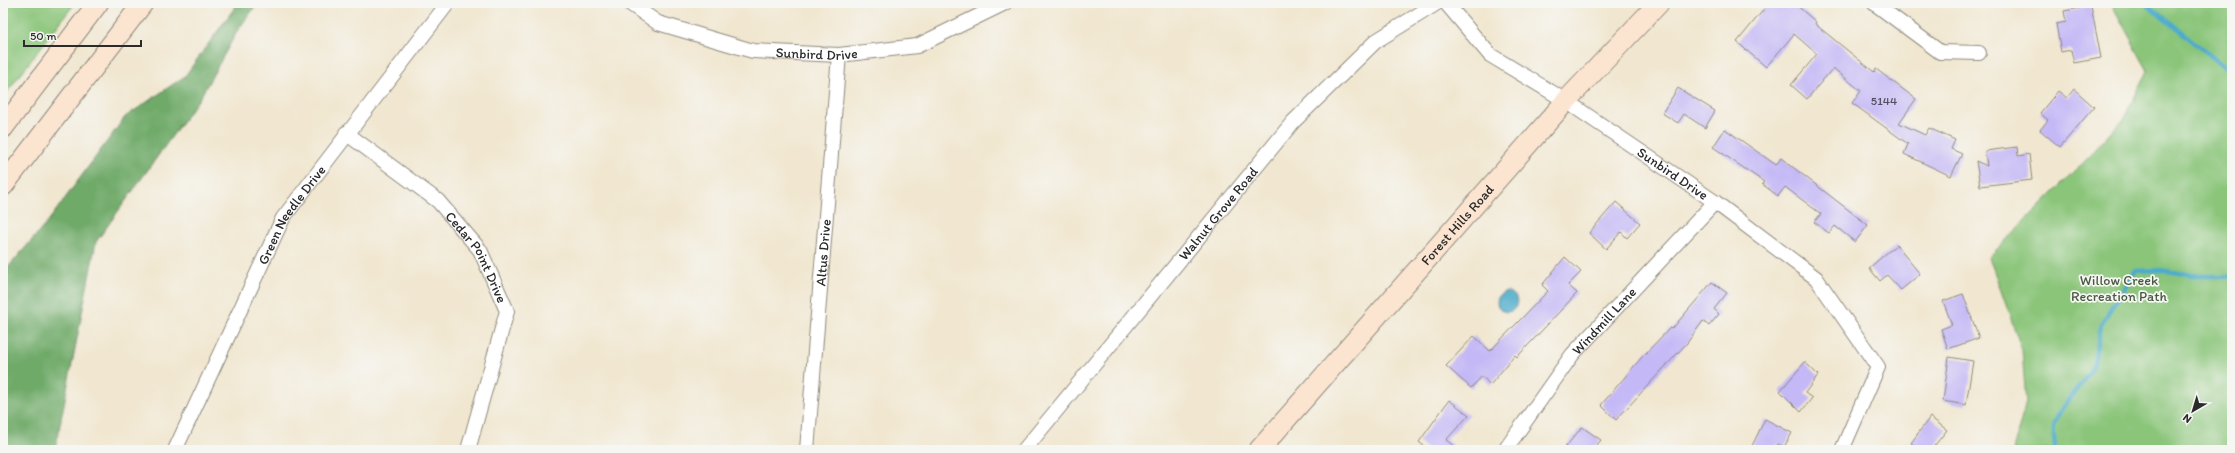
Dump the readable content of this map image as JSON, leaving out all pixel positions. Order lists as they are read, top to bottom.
{
  "streets": {
    "street": [
      "Sunbird Drive",
      "Walnut Grove Road",
      "Green Needle Drive",
      "Forest Hills Road",
      "Altus Drive",
      "Cedar Point Drive",
      "Windmill Lane"
    ]
  },
  "crossings": [
    ["Sunbird Drive", "Forest Hills Road"],
    ["Sunbird Drive", "Altus Drive"],
    ["Sunbird Drive", "Windmill Lane"],
    ["Green Needle Drive", "Cedar Point Drive"]
  ],
  "parks": ["Willow Creek Recreation Path"],
  "house_numbers": ["5144"],
  "scale_bar": "50 m",
  "north": "bottom left"
}
